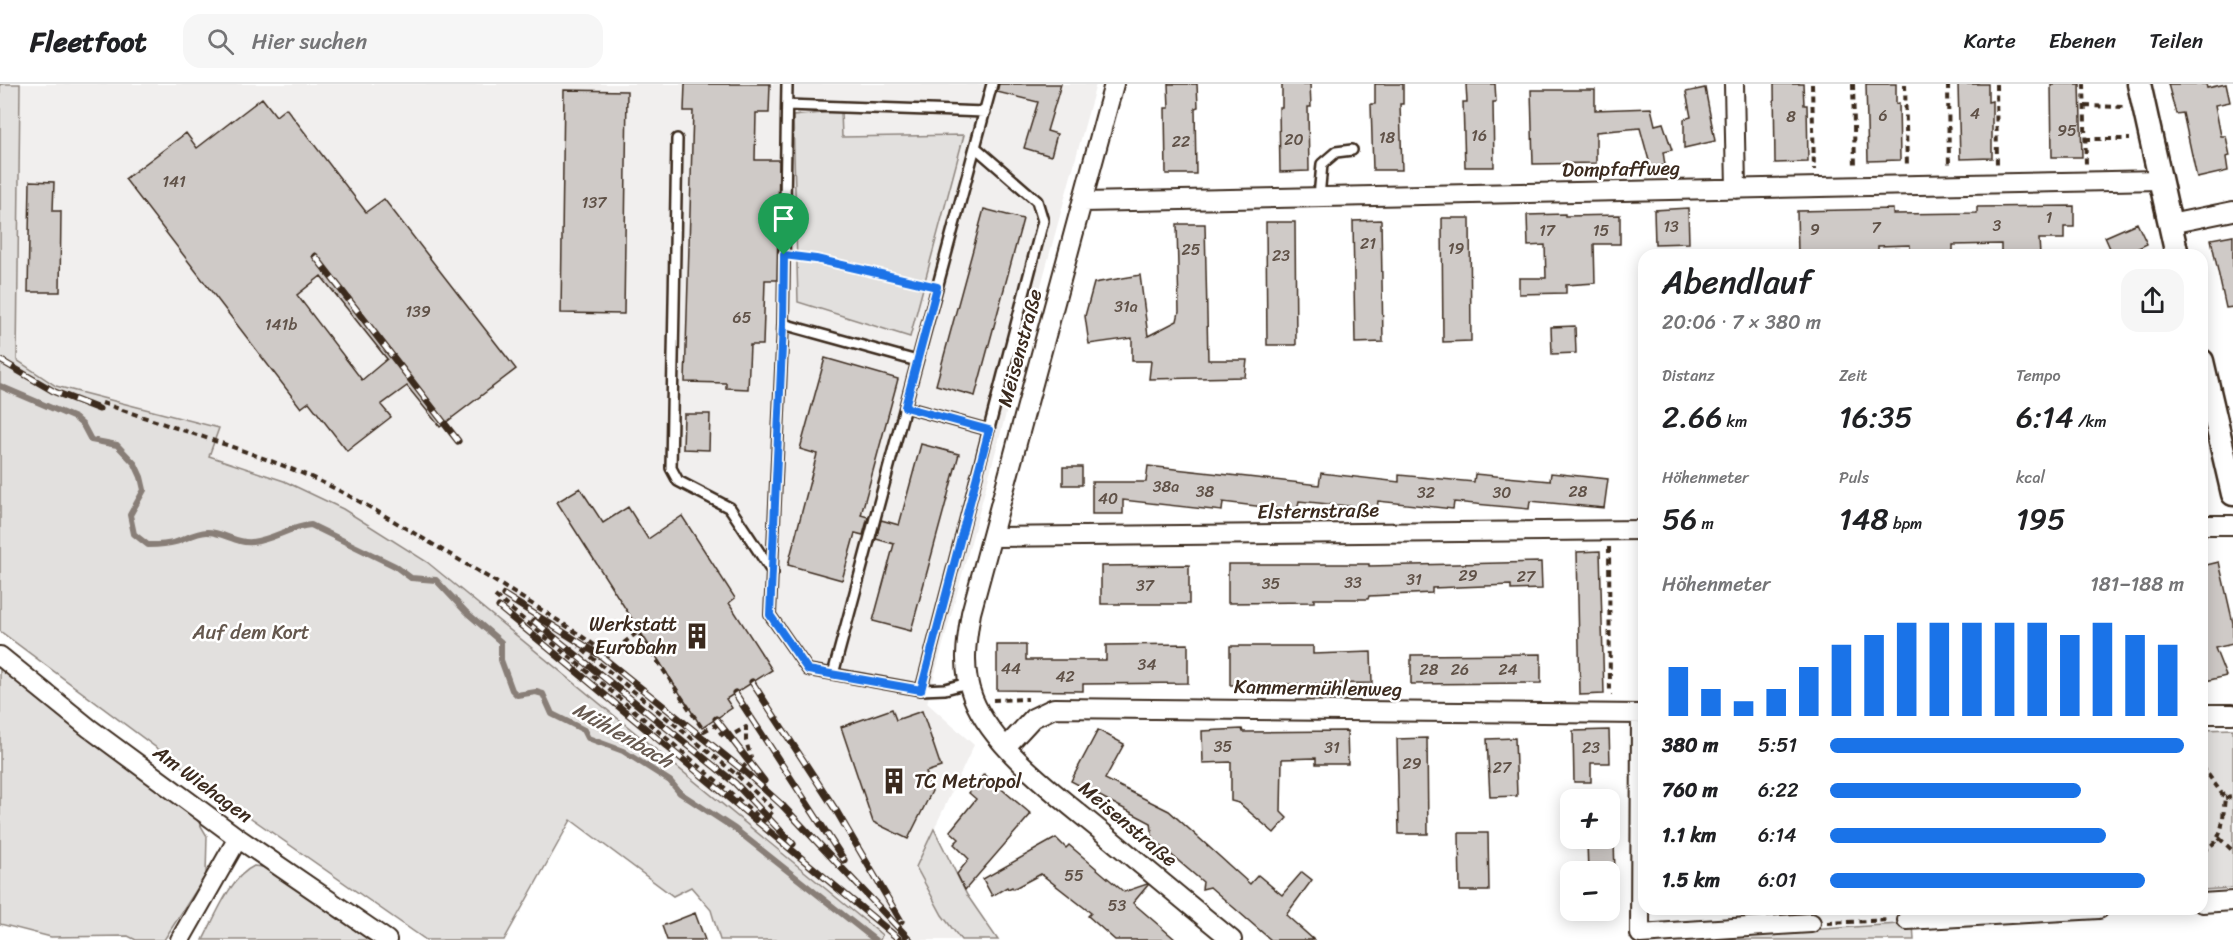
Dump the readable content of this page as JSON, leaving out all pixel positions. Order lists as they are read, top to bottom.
{
  "streets": {
    "street": [
      "Dompfaffweg",
      "Meisenstraße",
      "Elsternstraße",
      "Kammermühlenweg",
      "Am Wiehagen"
    ]
  },
  "crossings": [
    ["Dompfaffweg", "Meisenstraße"],
    ["Meisenstraße", "Elsternstraße"]
  ],
  "water": ["Mühlenbach"],
  "parks": ["Auf dem Kort"],
  "places": {
    "building": ["Werkstatt Eurobahn", "TC Metropol"]
  },
  "house_numbers": [
    "4",
    "6",
    "8",
    "95",
    "16",
    "18",
    "20",
    "22",
    "141",
    "137",
    "1",
    "3",
    "13",
    "7",
    "9",
    "17",
    "15",
    "21",
    "19",
    "25",
    "23",
    "31a",
    "139",
    "65",
    "141b",
    "38a",
    "38",
    "28",
    "32",
    "30",
    "40",
    "29",
    "27",
    "31",
    "33",
    "35",
    "37",
    "34",
    "44",
    "28",
    "26",
    "24",
    "42",
    "35",
    "31",
    "23",
    "29",
    "27",
    "55",
    "53"
  ],
  "page": {
    "header": "Fleetfoot",
    "search": "Hier suchen",
    "nav": ["Karte", "Ebenen", "Teilen"],
    "heading": ["Abendlauf", "20:06 · 7 × 380 m"],
    "stats": [
      ["Distanz", "2.66 km"],
      ["Zeit", "16:35"],
      ["Tempo", "6:14 /km"],
      ["Höhenmeter", "56 m"],
      ["Puls", "148 bpm"],
      ["kcal", "195"]
    ],
    "chart": ["Höhenmeter", "181–188 m"],
    "list": [
      {
        "name": "380 m",
        "note": "5:51"
      },
      {
        "name": "760 m",
        "note": "6:22"
      },
      {
        "name": "1.1 km",
        "note": "6:14"
      },
      {
        "name": "1.5 km",
        "note": "6:01"
      }
    ],
    "map_buttons": ["+", "−"]
  }
}
